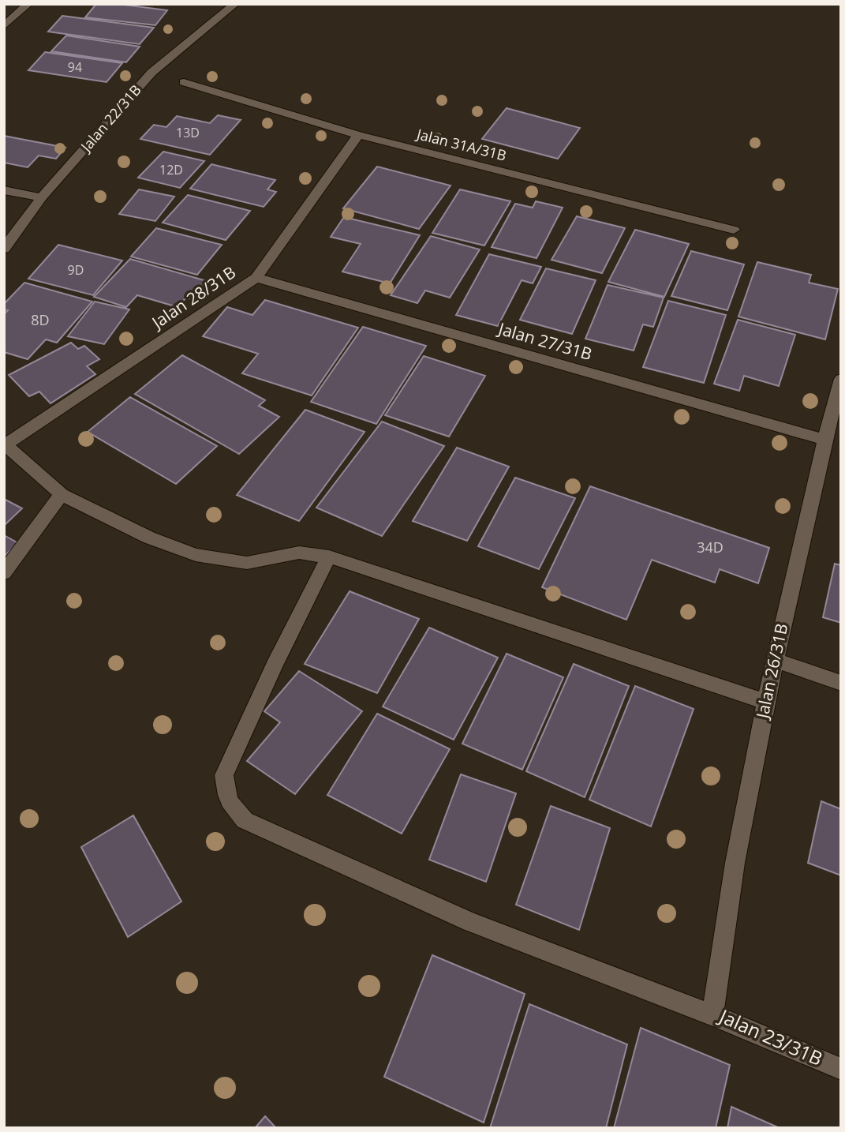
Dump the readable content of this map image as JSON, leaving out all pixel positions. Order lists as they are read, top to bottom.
{
  "streets": {
    "street": [
      "Jalan 22/31B",
      "Jalan 31A/31B",
      "Jalan 28/31B",
      "Jalan 27/31B",
      "Jalan 26/31B",
      "Jalan 23/31B"
    ]
  },
  "crossings": [
    ["Jalan 31A/31B", "Jalan 28/31B"],
    ["Jalan 28/31B", "Jalan 27/31B"],
    ["Jalan 27/31B", "Jalan 26/31B"],
    ["Jalan 26/31B", "Jalan 23/31B"]
  ],
  "house_numbers": [
    "94",
    "13D",
    "12D",
    "9D",
    "8D",
    "34D"
  ]
}
